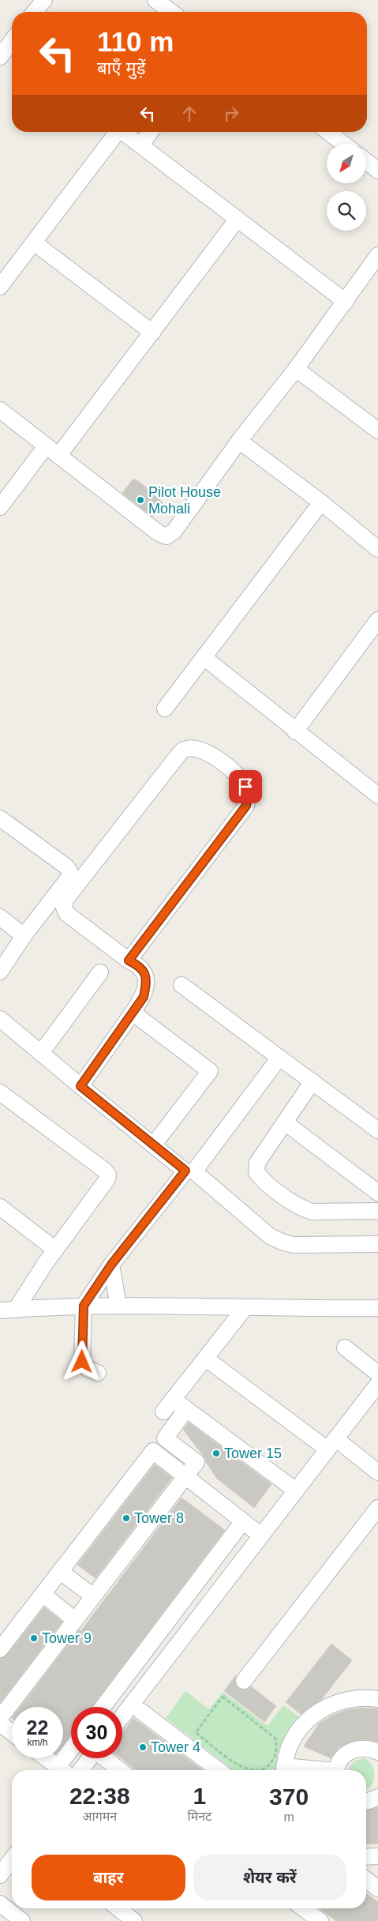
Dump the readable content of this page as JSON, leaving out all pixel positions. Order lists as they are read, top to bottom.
{
  "places": [
    "Pilot House Mohali",
    "Tower 15",
    "Tower 8",
    "Tower 9",
    "Tower 4"
  ],
  "north": "bottom left",
  "page": {
    "turn": ["110 m", "बाएँ मुड़ें"],
    "speed": "22 km/h",
    "limit": "30",
    "eta": [
      "22:38",
      "आगमन",
      "1",
      "मिनट",
      "370",
      "m"
    ],
    "buttons": ["बाहर", "शेयर करें"]
  }
}
